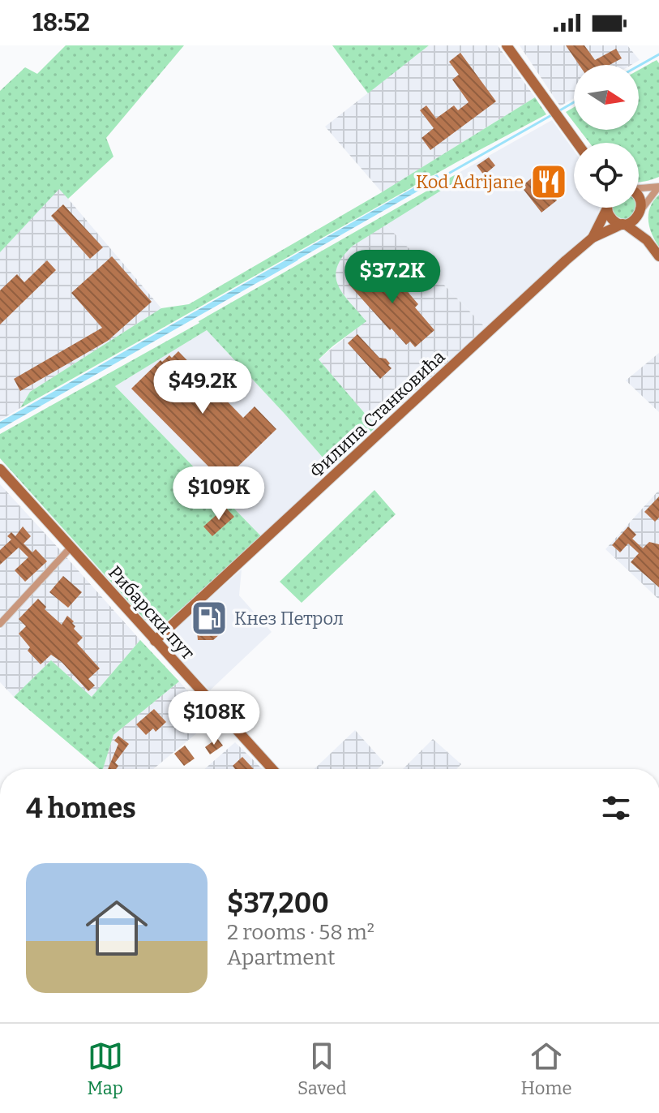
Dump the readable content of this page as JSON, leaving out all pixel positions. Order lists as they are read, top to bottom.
{
  "streets": {
    "main road": ["Филипа Станковића", "Рибарски пут"]
  },
  "crossings": [
    ["Филипа Станковића", "Рибарски пут"]
  ],
  "places": {
    "restaurant": ["Kod Adrijane"],
    "fuel station": ["Кнез Петрол"]
  },
  "north": "right",
  "page": {
    "status": "18:52",
    "price": [
      "$37.2K",
      "$49.2K",
      "$109K",
      "$108K"
    ],
    "heading": "4 homes",
    "list": [
      {
        "name": "$37,200",
        "note": "2 rooms · 58 m² · Apartment"
      }
    ],
    "tabs": ["Map", "Saved", "Home"]
  }
}
